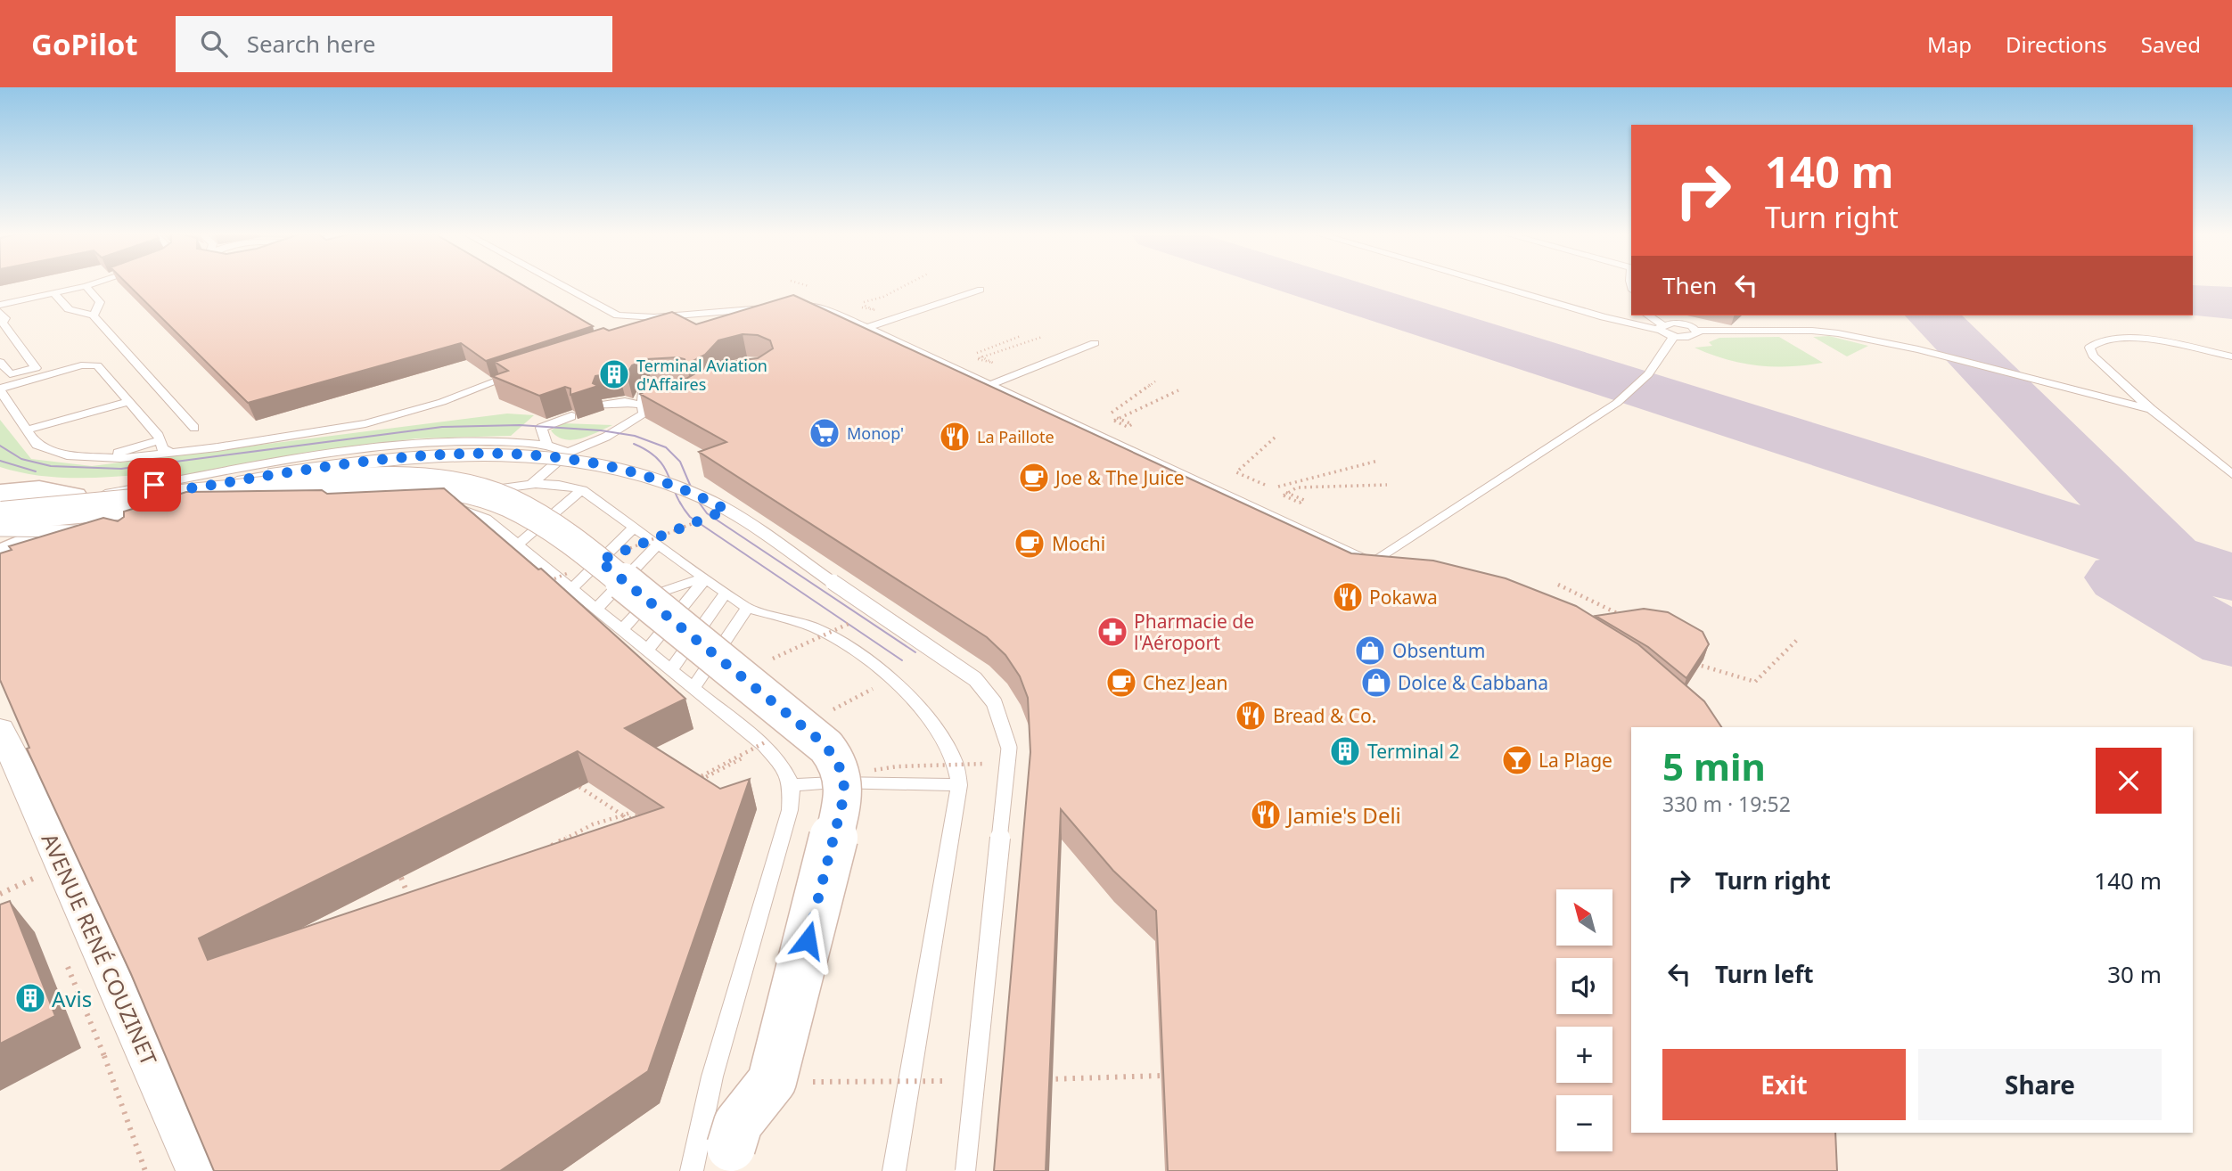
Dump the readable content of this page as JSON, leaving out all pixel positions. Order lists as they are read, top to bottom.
{
  "streets": {
    "street": ["AVENUE RENÉ COUZINET"]
  },
  "places": {
    "building": ["Terminal Aviation d'Affaires", "Terminal 2", "Avis"],
    "supermarket": ["Monop'"],
    "restaurant": [
      "La Paillote",
      "Pokawa",
      "Bread & Co.",
      "Jamie's Deli"
    ],
    "cafe": ["Joe & The Juice", "Mochi", "Chez Jean"],
    "pharmacy": ["Pharmacie de l'Aéroport"],
    "shop": ["Obsentum", "Dolce & Cabbana"],
    "bar": ["La Plage"]
  },
  "north": "top left",
  "page": {
    "header": "GoPilot",
    "search": "Search here",
    "nav": ["Map", "Directions", "Saved"],
    "turn": ["140 m", "Turn right"],
    "then": "Then",
    "heading": ["5 min", "330 m · 19:52"],
    "list": [
      {
        "name": "Turn right",
        "value": "140 m"
      },
      {
        "name": "Turn left",
        "value": "30 m"
      }
    ],
    "map_buttons": ["+", "−"],
    "buttons": ["Exit", "Share"]
  }
}
